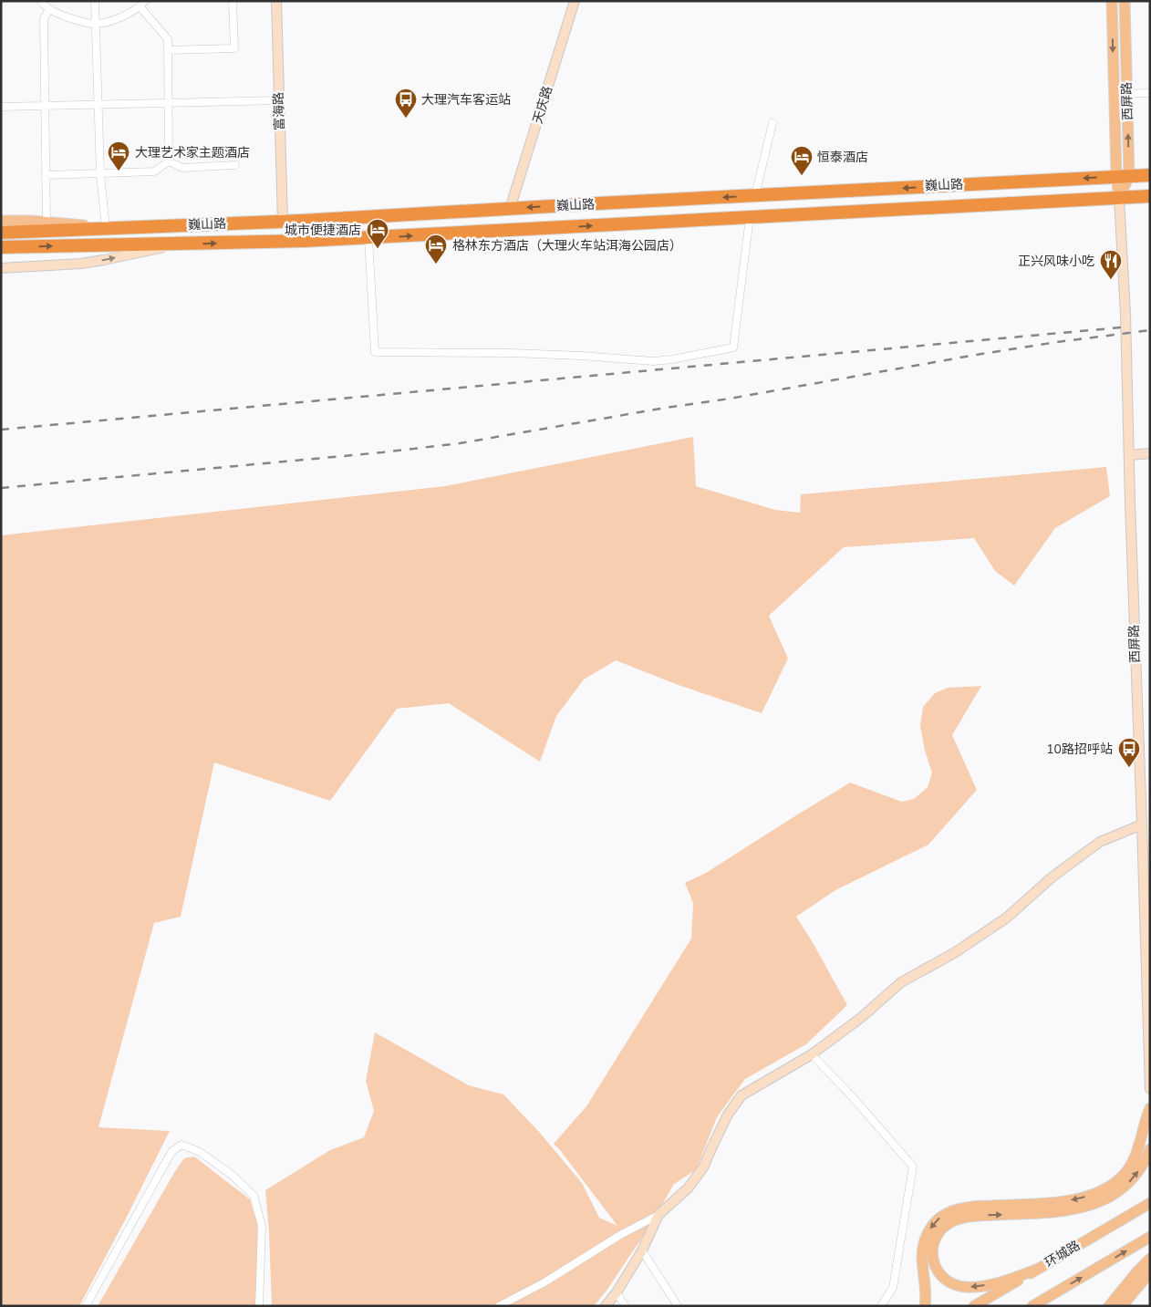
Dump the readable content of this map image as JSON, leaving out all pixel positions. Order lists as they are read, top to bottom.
{
  "streets": {
    "highway": ["巍山路"],
    "main road": ["西屏路", "环城路"],
    "street": ["天庆路", "富海路"]
  },
  "crossings": [
    ["西屏路", "巍山路"],
    ["天庆路", "巍山路"],
    ["富海路", "巍山路"]
  ],
  "places": {
    "bus stop": ["大理汽车客运站", "10路招呼站"],
    "hotel": [
      "大理艺术家主题酒店",
      "恒泰酒店",
      "城市便捷酒店",
      "格林东方酒店（大理火车站洱海公园店）"
    ],
    "restaurant": ["正兴风味小吃"]
  }
}
